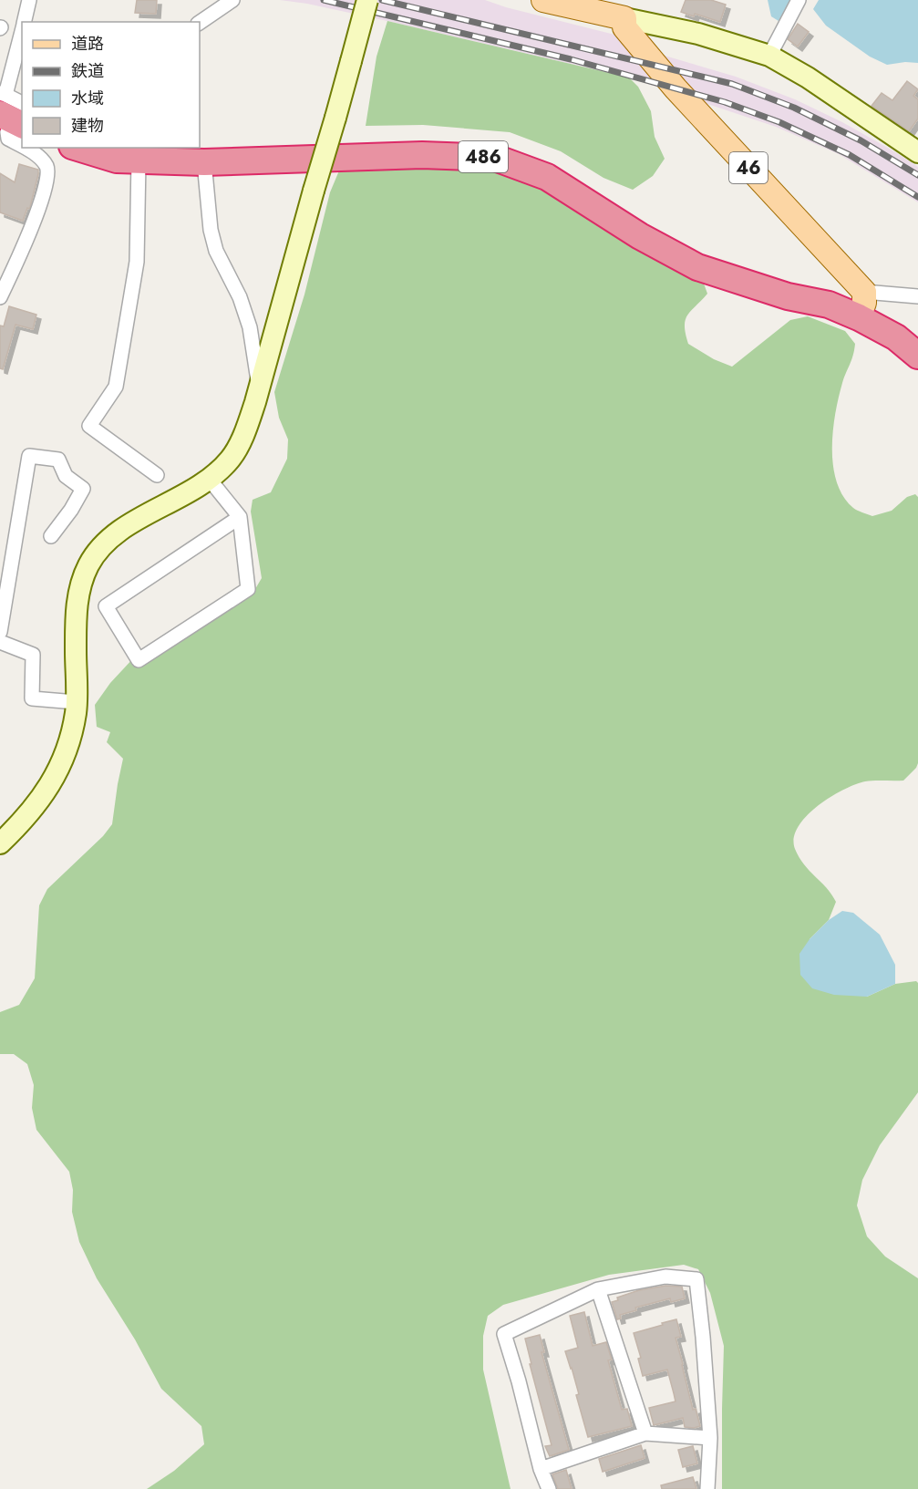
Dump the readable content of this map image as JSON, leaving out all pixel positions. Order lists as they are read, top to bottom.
{
  "streets": {
    "highway": ["486"],
    "main road": ["46"]
  },
  "legend": [
    "道路",
    "鉄道",
    "水域",
    "建物"
  ]
}
